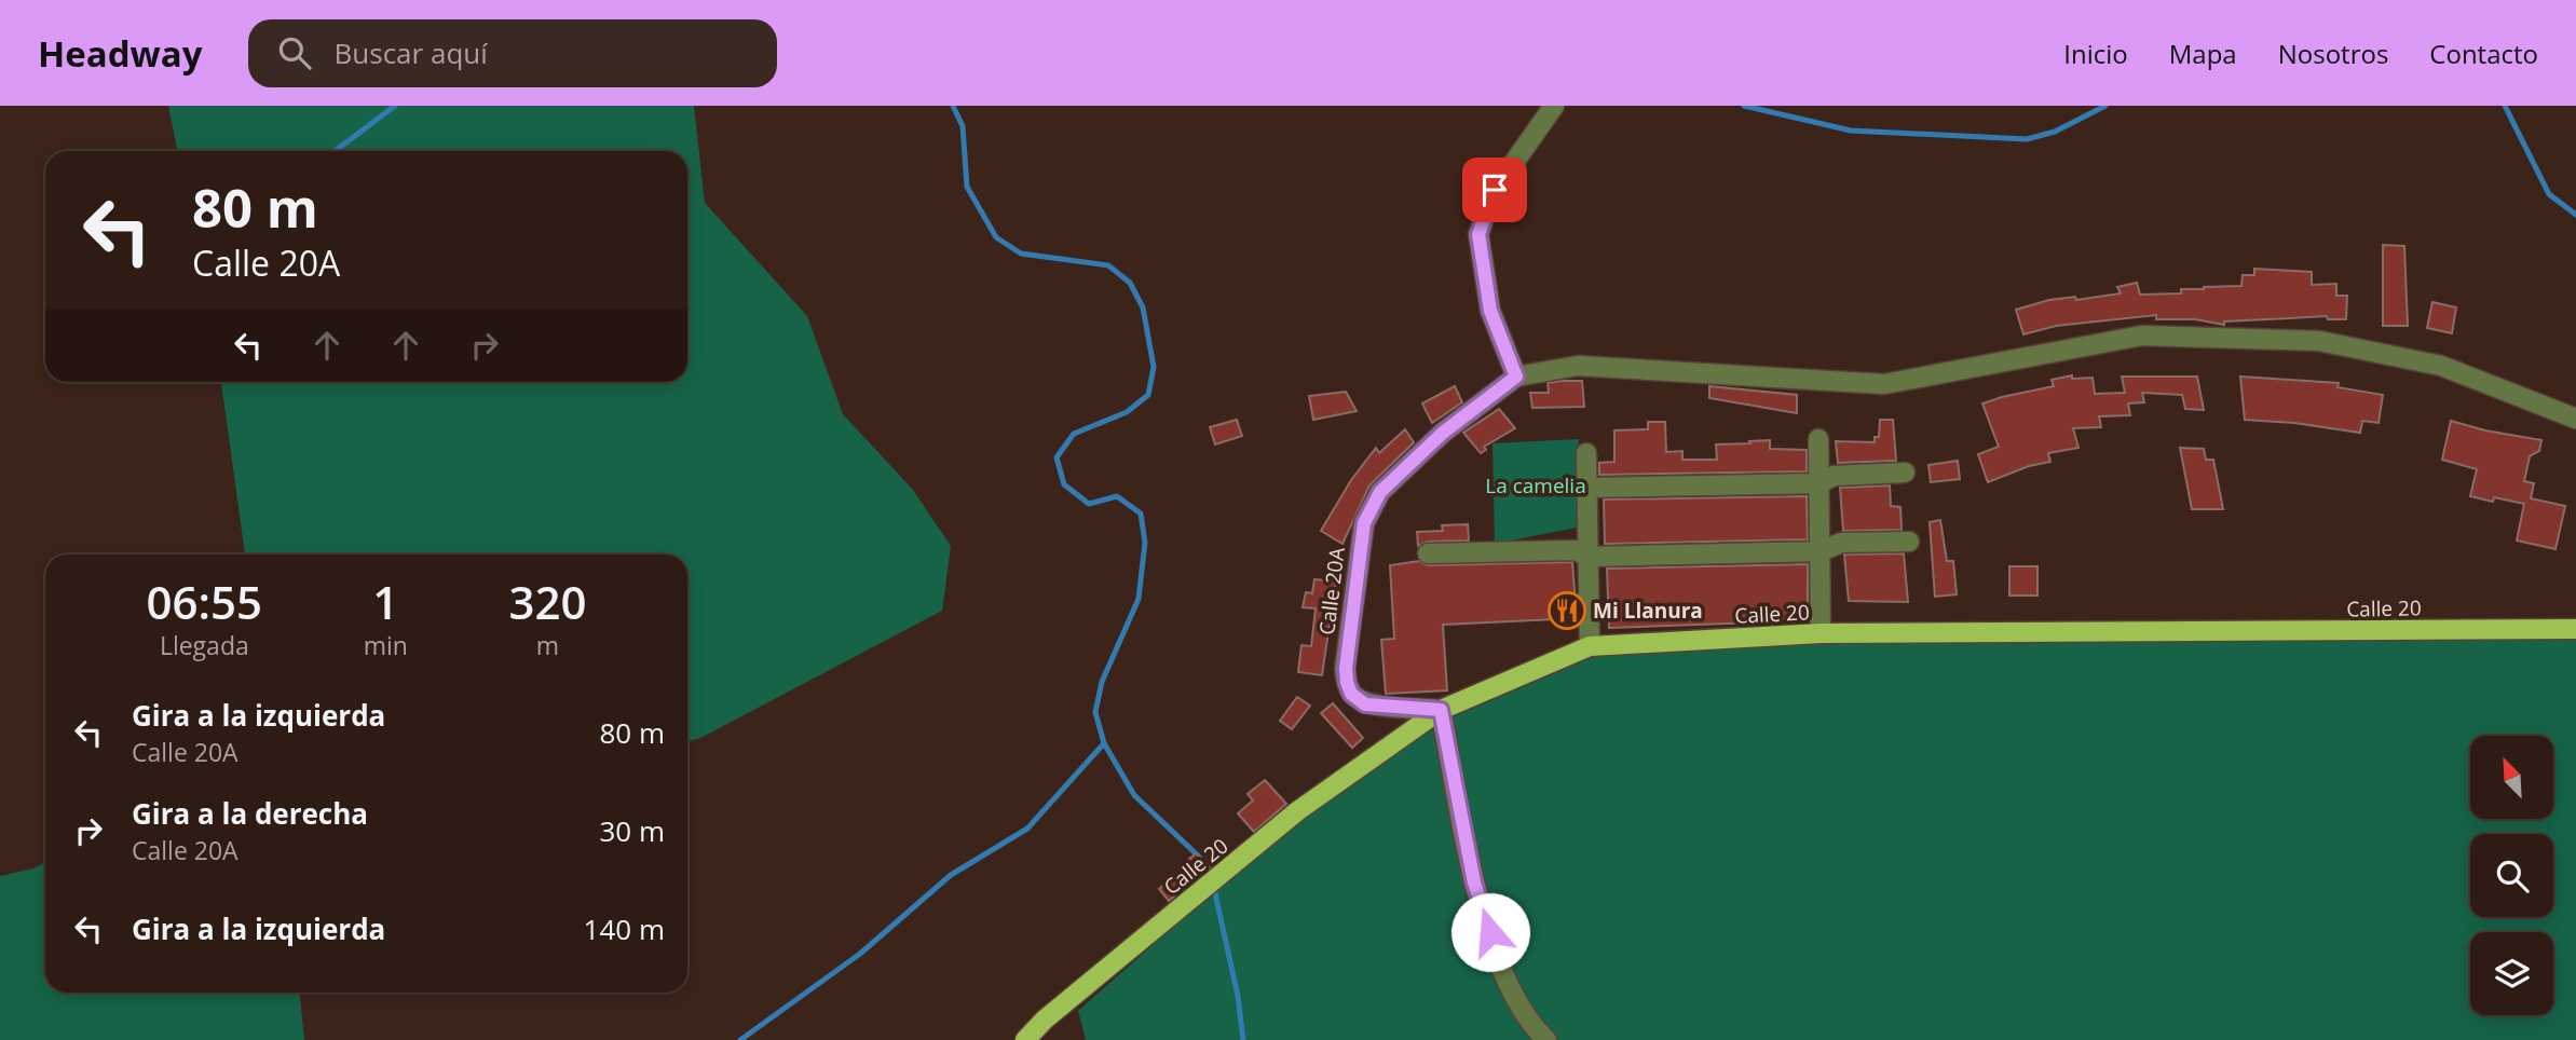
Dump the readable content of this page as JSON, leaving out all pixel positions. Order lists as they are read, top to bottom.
{
  "streets": {
    "main road": ["Calle 20"],
    "street": ["Calle 20A"]
  },
  "crossings": [
    ["Calle 20A", "Calle 20"]
  ],
  "parks": ["La camelia"],
  "places": {
    "restaurant": ["Mi Llanura"]
  },
  "north": "top left",
  "page": {
    "header": "Headway",
    "search": "Buscar aquí",
    "nav": [
      "Inicio",
      "Mapa",
      "Nosotros",
      "Contacto"
    ],
    "turn": ["80 m", "Calle 20A"],
    "eta": [
      "06:55",
      "Llegada",
      "1",
      "min",
      "320",
      "m"
    ],
    "list": [
      {
        "name": "Gira a la izquierda",
        "note": "Calle 20A",
        "value": "80 m"
      },
      {
        "name": "Gira a la derecha",
        "note": "Calle 20A",
        "value": "30 m"
      },
      {
        "name": "Gira a la izquierda",
        "value": "140 m"
      }
    ]
  }
}
